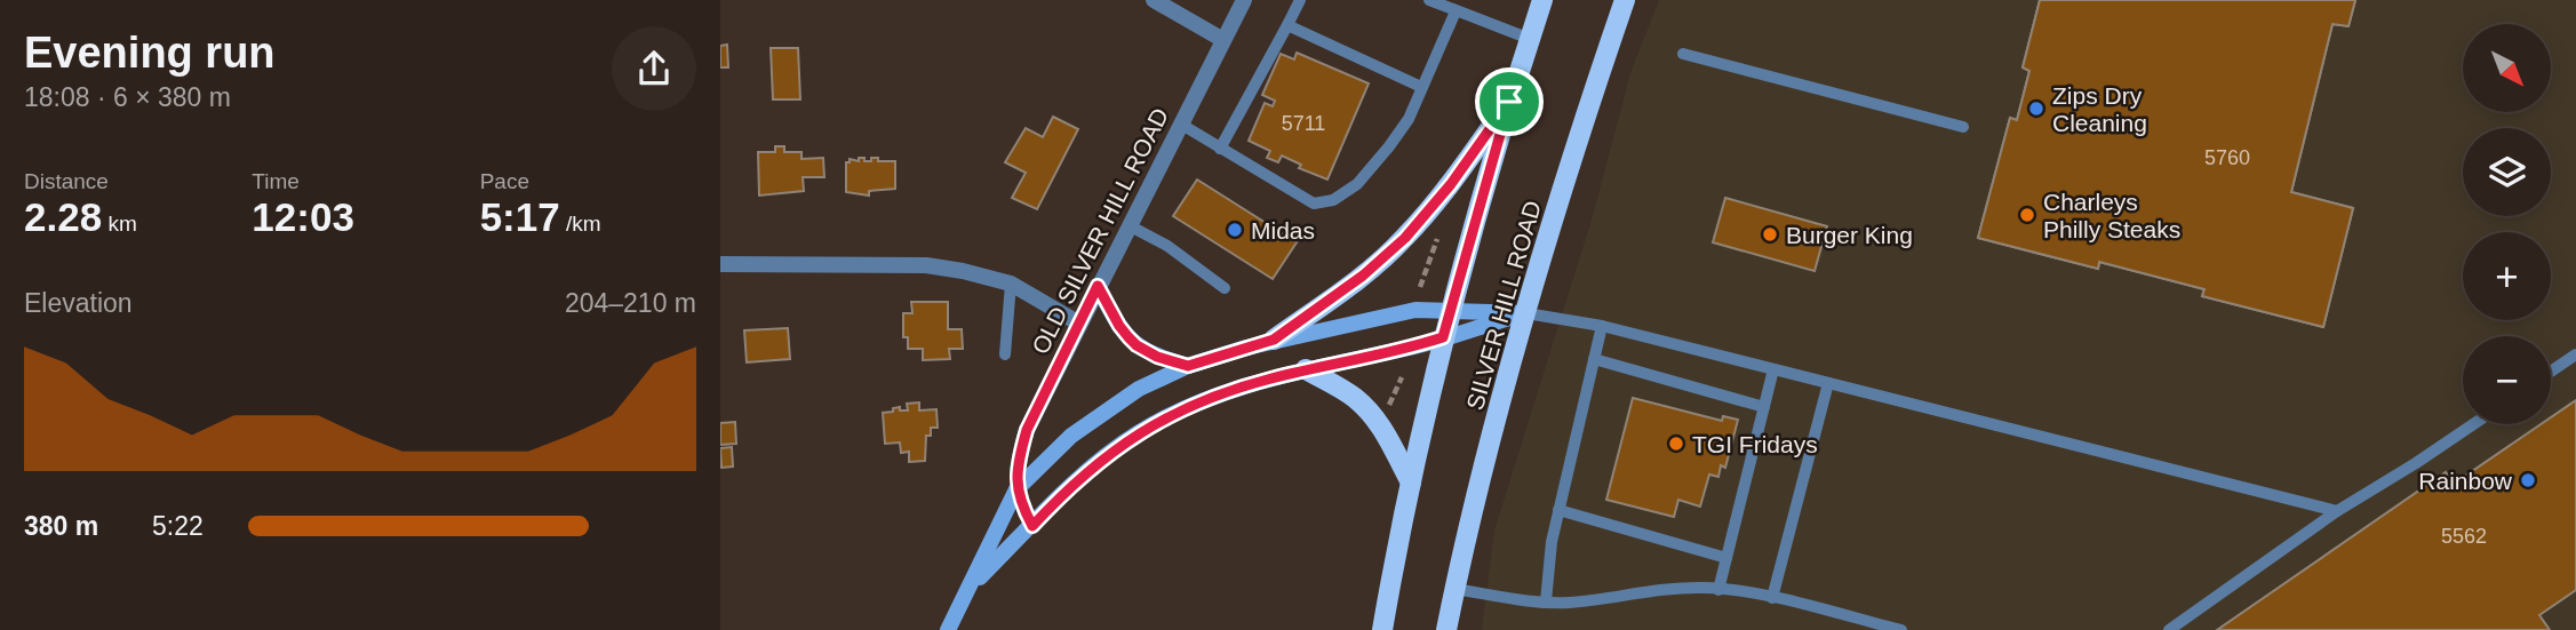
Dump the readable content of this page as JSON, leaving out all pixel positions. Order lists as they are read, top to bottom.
{
  "streets": {
    "main road": ["SILVER HILL ROAD"],
    "street": ["OLD SILVER HILL ROAD"]
  },
  "crossings": [
    ["OLD SILVER HILL ROAD", "SILVER HILL ROAD"]
  ],
  "places": [
    "Zips Dry Cleaning",
    "Charleys Philly Steaks",
    "Midas",
    "Burger King",
    "TGI Fridays",
    "Rainbow"
  ],
  "house_numbers": ["5711", "5760", "5562"],
  "north": "bottom right",
  "page": {
    "heading": ["Evening run", "18:08 · 6 × 380 m"],
    "map_buttons": ["+", "−"],
    "stats": [
      ["Distance", "2.28 km"],
      ["Time", "12:03"],
      ["Pace", "5:17 /km"]
    ],
    "chart": ["Elevation", "204–210 m"],
    "list": [
      {
        "name": "380 m",
        "note": "5:22"
      }
    ]
  }
}
